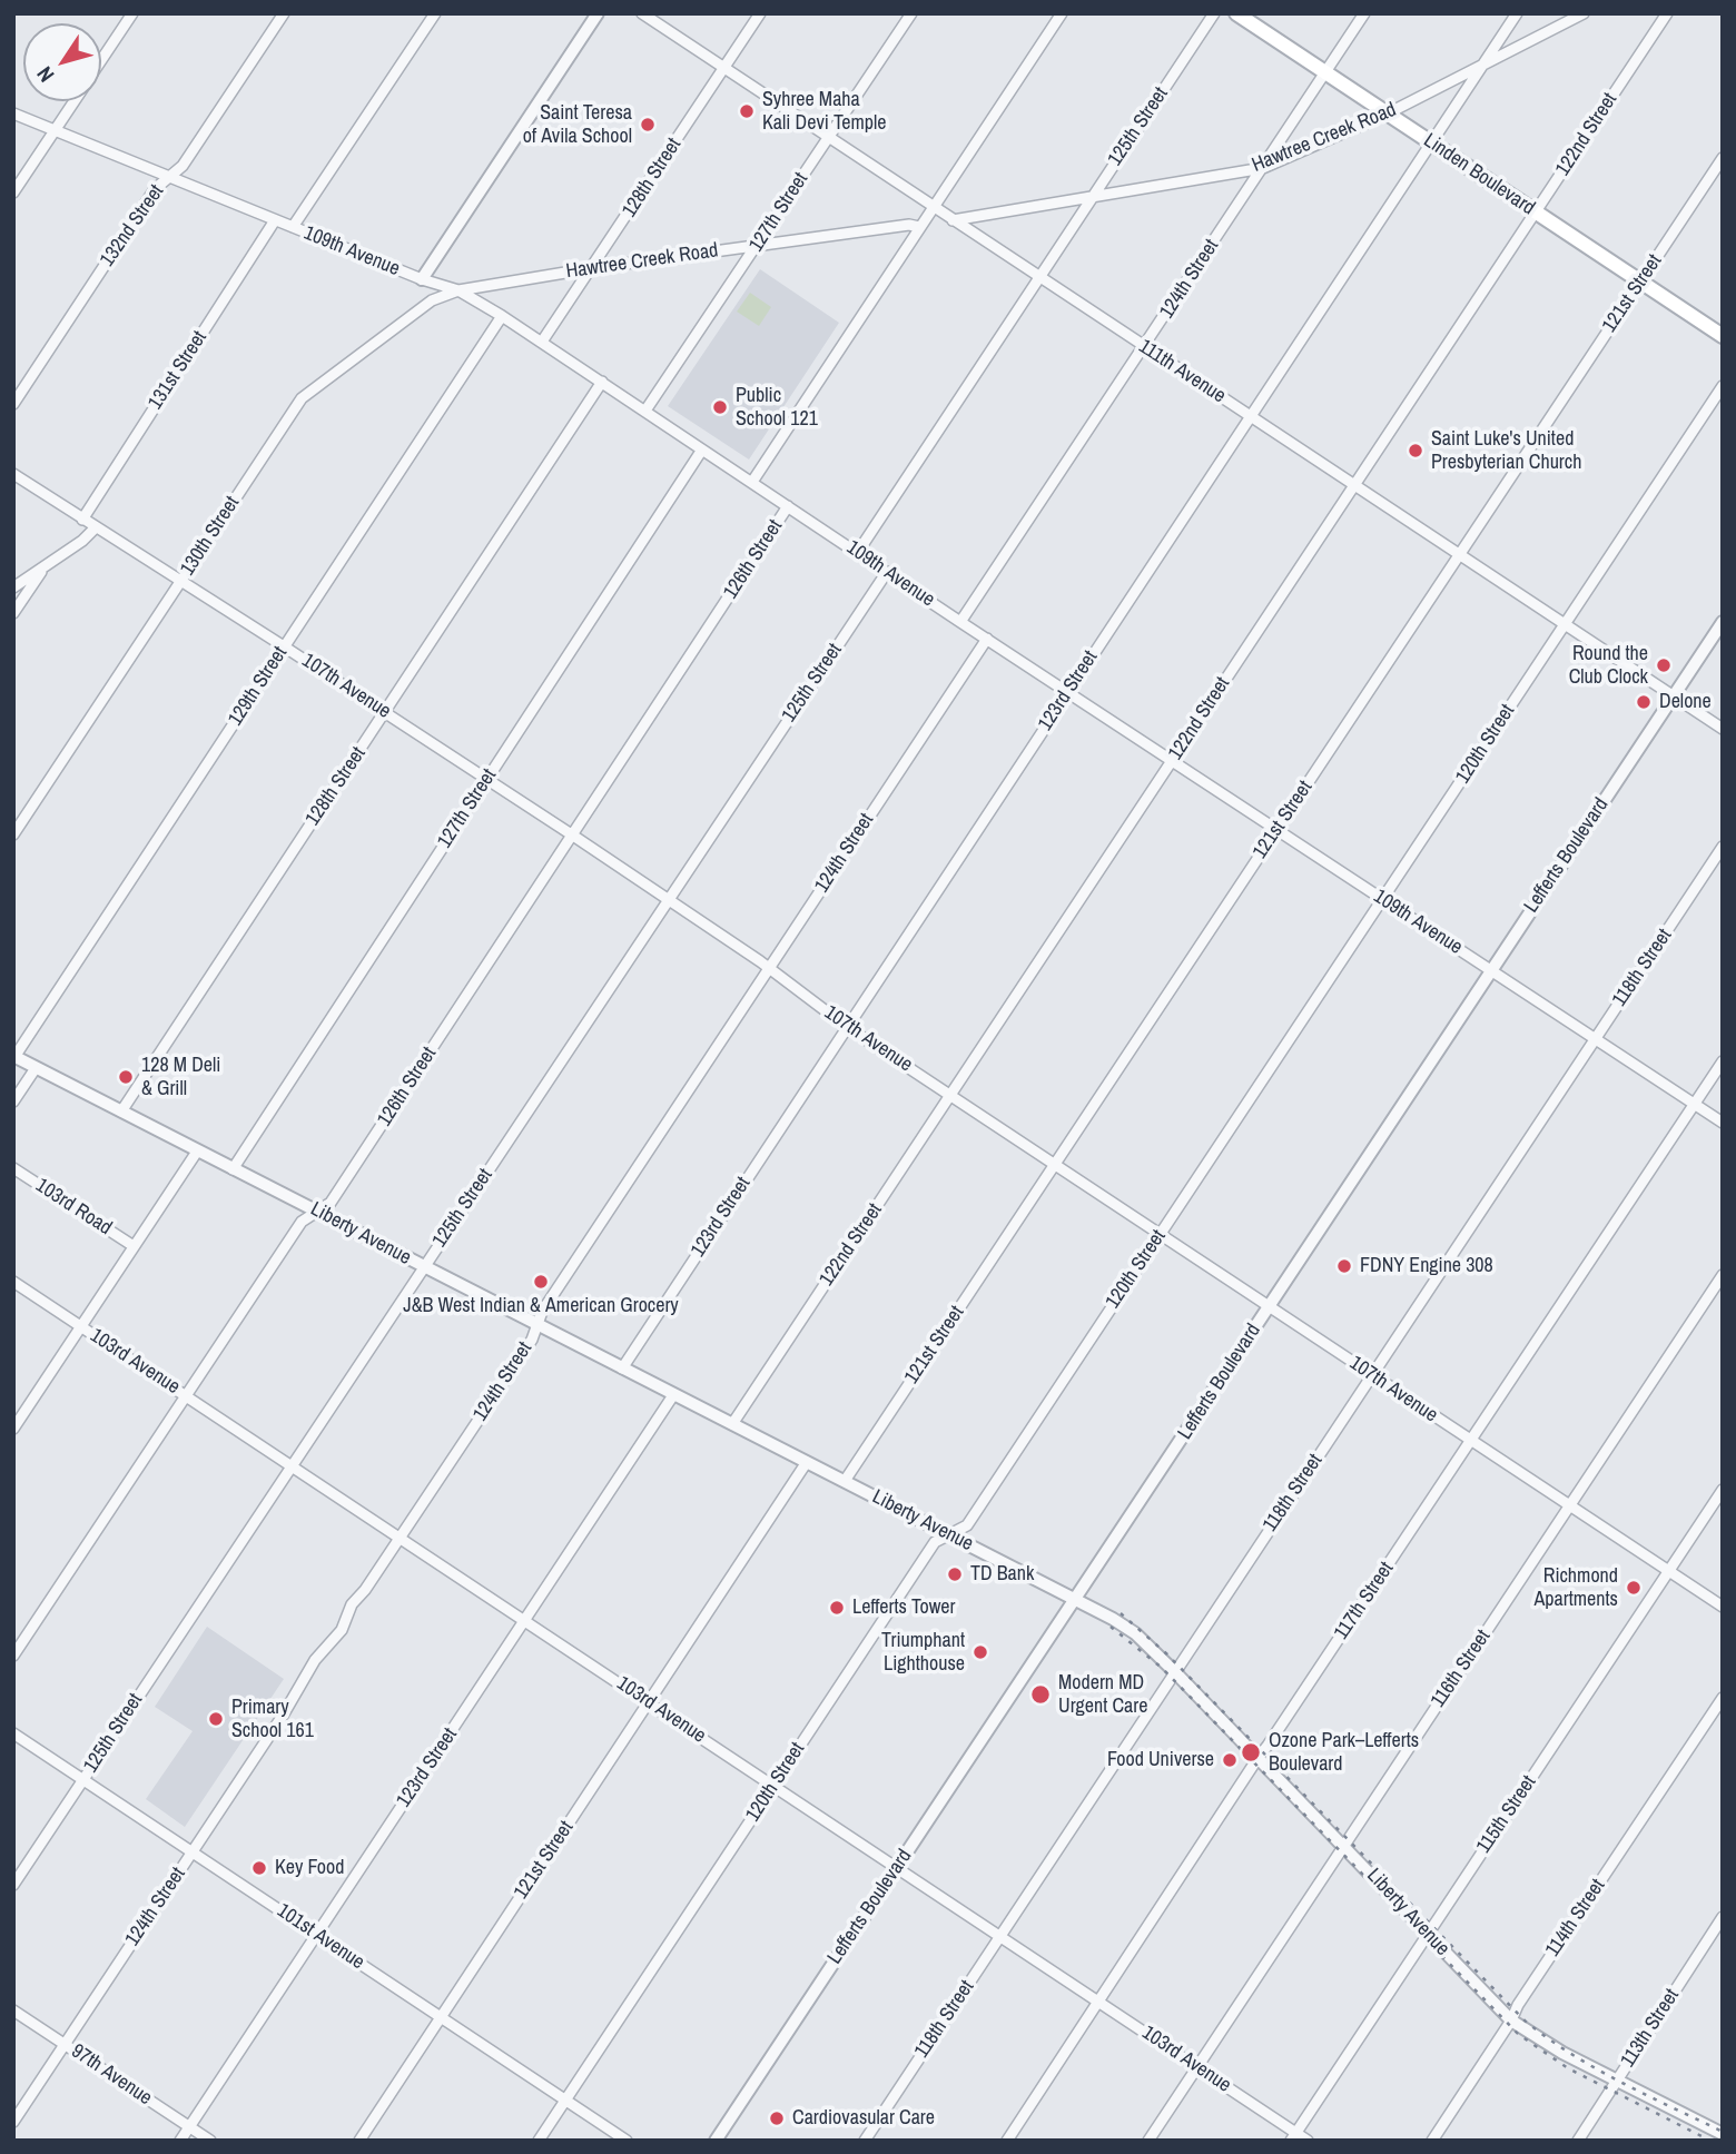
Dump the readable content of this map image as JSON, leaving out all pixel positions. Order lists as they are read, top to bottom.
{
  "streets": {
    "main road": ["Linden Boulevard"],
    "street": [
      "125th Street",
      "122nd Street",
      "Hawtree Creek Road",
      "128th Street",
      "127th Street",
      "132nd Street",
      "109th Avenue",
      "124th Street",
      "121st Street",
      "131st Street",
      "111th Avenue",
      "130th Street",
      "126th Street",
      "129th Street",
      "107th Avenue",
      "123rd Street",
      "120th Street",
      "Lefferts Boulevard",
      "118th Street",
      "103rd Road",
      "Liberty Avenue",
      "103rd Avenue",
      "117th Street",
      "116th Street",
      "115th Street",
      "114th Street",
      "101st Avenue",
      "113th Street",
      "97th Avenue"
    ]
  },
  "crossings": [
    ["125th Street", "Hawtree Creek Road"],
    ["125th Street", "109th Avenue"],
    ["125th Street", "111th Avenue"],
    ["125th Street", "107th Avenue"],
    ["125th Street", "Liberty Avenue"],
    ["125th Street", "103rd Avenue"],
    ["125th Street", "101st Avenue"],
    ["122nd Street", "Linden Boulevard"],
    ["122nd Street", "109th Avenue"],
    ["122nd Street", "111th Avenue"],
    ["122nd Street", "107th Avenue"],
    ["122nd Street", "Liberty Avenue"],
    ["Hawtree Creek Road", "Linden Boulevard"],
    ["Hawtree Creek Road", "128th Street"],
    ["Hawtree Creek Road", "127th Street"],
    ["Hawtree Creek Road", "109th Avenue"],
    ["Hawtree Creek Road", "124th Street"],
    ["Hawtree Creek Road", "111th Avenue"],
    ["Hawtree Creek Road", "130th Street"],
    ["Hawtree Creek Road", "123rd Street"],
    ["Linden Boulevard", "124th Street"],
    ["Linden Boulevard", "121st Street"],
    ["Linden Boulevard", "123rd Street"],
    ["128th Street", "109th Avenue"],
    ["128th Street", "111th Avenue"],
    ["128th Street", "107th Avenue"],
    ["128th Street", "Liberty Avenue"],
    ["127th Street", "109th Avenue"],
    ["127th Street", "111th Avenue"],
    ["127th Street", "107th Avenue"],
    ["127th Street", "Liberty Avenue"],
    ["132nd Street", "109th Avenue"],
    ["109th Avenue", "124th Street"],
    ["109th Avenue", "121st Street"],
    ["109th Avenue", "131st Street"],
    ["109th Avenue", "130th Street"],
    ["109th Avenue", "126th Street"],
    ["109th Avenue", "129th Street"],
    ["109th Avenue", "123rd Street"],
    ["109th Avenue", "120th Street"],
    ["109th Avenue", "Lefferts Boulevard"],
    ["109th Avenue", "118th Street"],
    ["109th Avenue", "117th Street"],
    ["124th Street", "111th Avenue"],
    ["124th Street", "107th Avenue"],
    ["124th Street", "Liberty Avenue"],
    ["124th Street", "103rd Avenue"],
    ["124th Street", "101st Avenue"],
    ["124th Street", "97th Avenue"],
    ["121st Street", "111th Avenue"],
    ["121st Street", "107th Avenue"],
    ["121st Street", "Liberty Avenue"],
    ["121st Street", "103rd Avenue"],
    ["121st Street", "101st Avenue"],
    ["131st Street", "107th Avenue"],
    ["111th Avenue", "123rd Street"],
    ["111th Avenue", "120th Street"],
    ["111th Avenue", "Lefferts Boulevard"],
    ["130th Street", "107th Avenue"],
    ["126th Street", "107th Avenue"],
    ["126th Street", "Liberty Avenue"],
    ["126th Street", "103rd Avenue"],
    ["129th Street", "107th Avenue"],
    ["129th Street", "Liberty Avenue"],
    ["107th Avenue", "123rd Street"],
    ["107th Avenue", "120th Street"],
    ["107th Avenue", "Lefferts Boulevard"],
    ["107th Avenue", "118th Street"],
    ["107th Avenue", "117th Street"],
    ["107th Avenue", "116th Street"],
    ["107th Avenue", "115th Street"],
    ["123rd Street", "Liberty Avenue"],
    ["123rd Street", "103rd Avenue"],
    ["123rd Street", "101st Avenue"],
    ["123rd Street", "97th Avenue"],
    ["120th Street", "Liberty Avenue"],
    ["120th Street", "103rd Avenue"],
    ["120th Street", "101st Avenue"],
    ["Lefferts Boulevard", "Liberty Avenue"],
    ["Lefferts Boulevard", "103rd Avenue"],
    ["118th Street", "Liberty Avenue"],
    ["118th Street", "103rd Avenue"],
    ["Liberty Avenue", "117th Street"],
    ["Liberty Avenue", "116th Street"],
    ["Liberty Avenue", "115th Street"],
    ["Liberty Avenue", "114th Street"],
    ["Liberty Avenue", "113th Street"],
    ["103rd Avenue", "117th Street"],
    ["103rd Avenue", "116th Street"],
    ["103rd Avenue", "115th Street"]
  ],
  "places": [
    "Syhree Maha Kali Devi Temple",
    "Saint Teresa of Avila School",
    "Public School 121",
    "Saint Luke's United Presbyterian Church",
    "Round the Club Clock",
    "Delone",
    "128 M Deli & Grill",
    "FDNY Engine 308",
    "J&B West Indian & American Grocery",
    "TD Bank",
    "Richmond Apartments",
    "Lefferts Tower",
    "Triumphant Lighthouse",
    "Modern MD Urgent Care",
    "Primary School 161",
    "Ozone Park–Lefferts Boulevard",
    "Food Universe",
    "Key Food",
    "Cardiovasular Care"
  ],
  "north": "bottom left"
}
